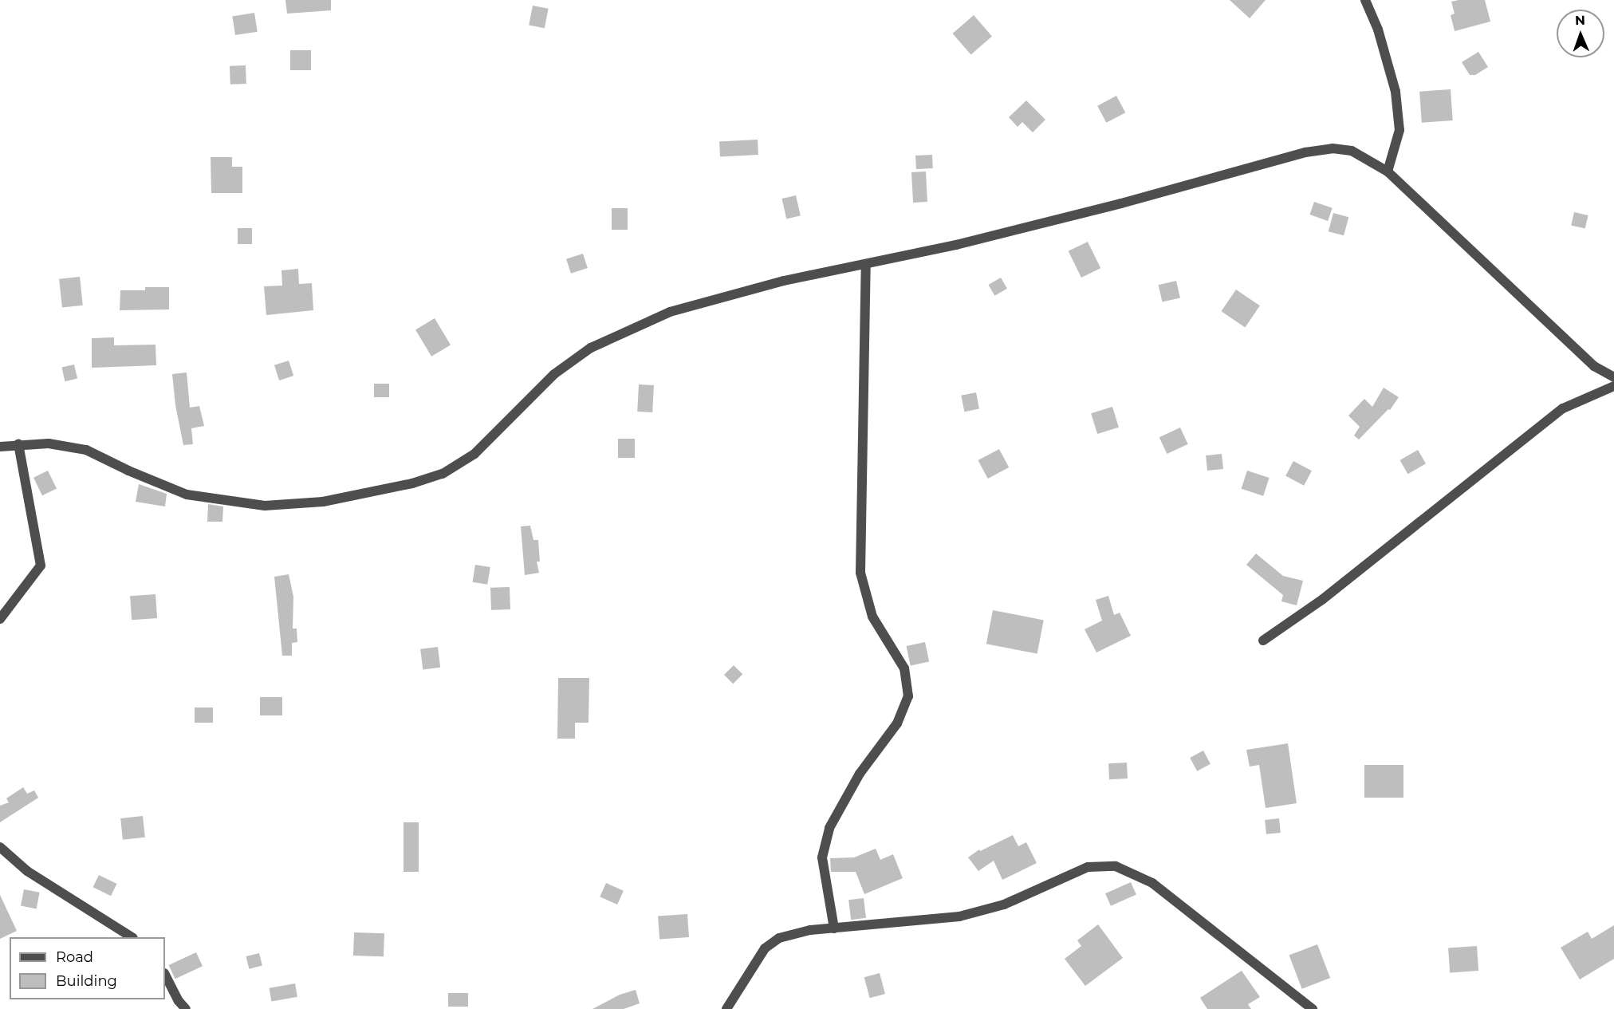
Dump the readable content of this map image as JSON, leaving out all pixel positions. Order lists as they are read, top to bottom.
{
  "legend": ["Road", "Building"],
  "north": "top"
}
